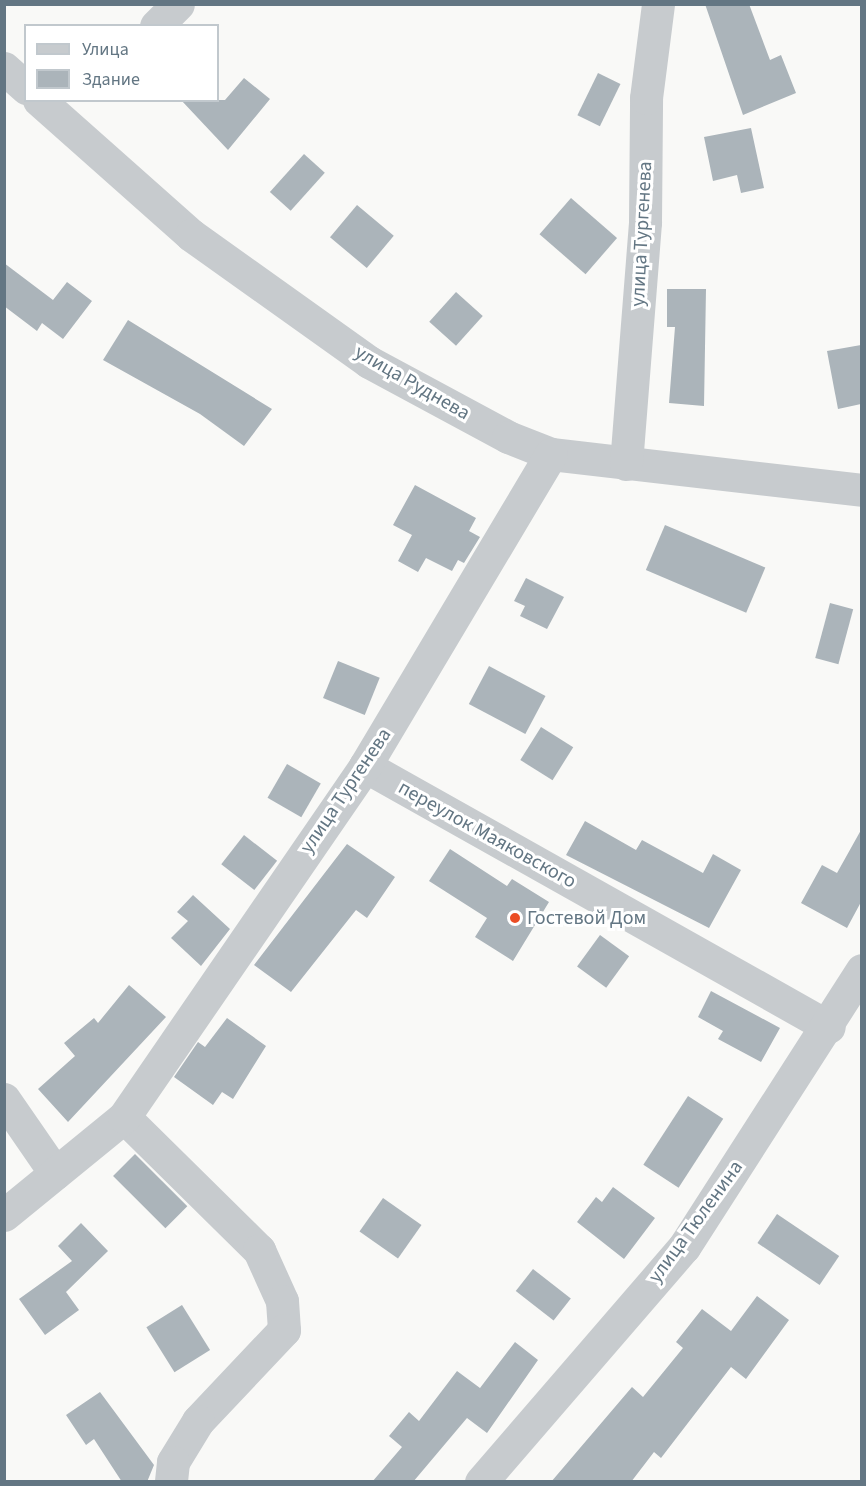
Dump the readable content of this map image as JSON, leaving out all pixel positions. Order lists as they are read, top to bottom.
{
  "streets": {
    "street": [
      "улица Тургенева",
      "улица Руднева",
      "переулок Маяковского",
      "улица Тюленина"
    ]
  },
  "crossings": [
    ["улица Тургенева", "улица Руднева"],
    ["улица Тургенева", "переулок Маяковского"],
    ["переулок Маяковского", "улица Тюленина"]
  ],
  "places": ["Гостевой Дом"],
  "legend": ["Улица", "Здание"]
}
